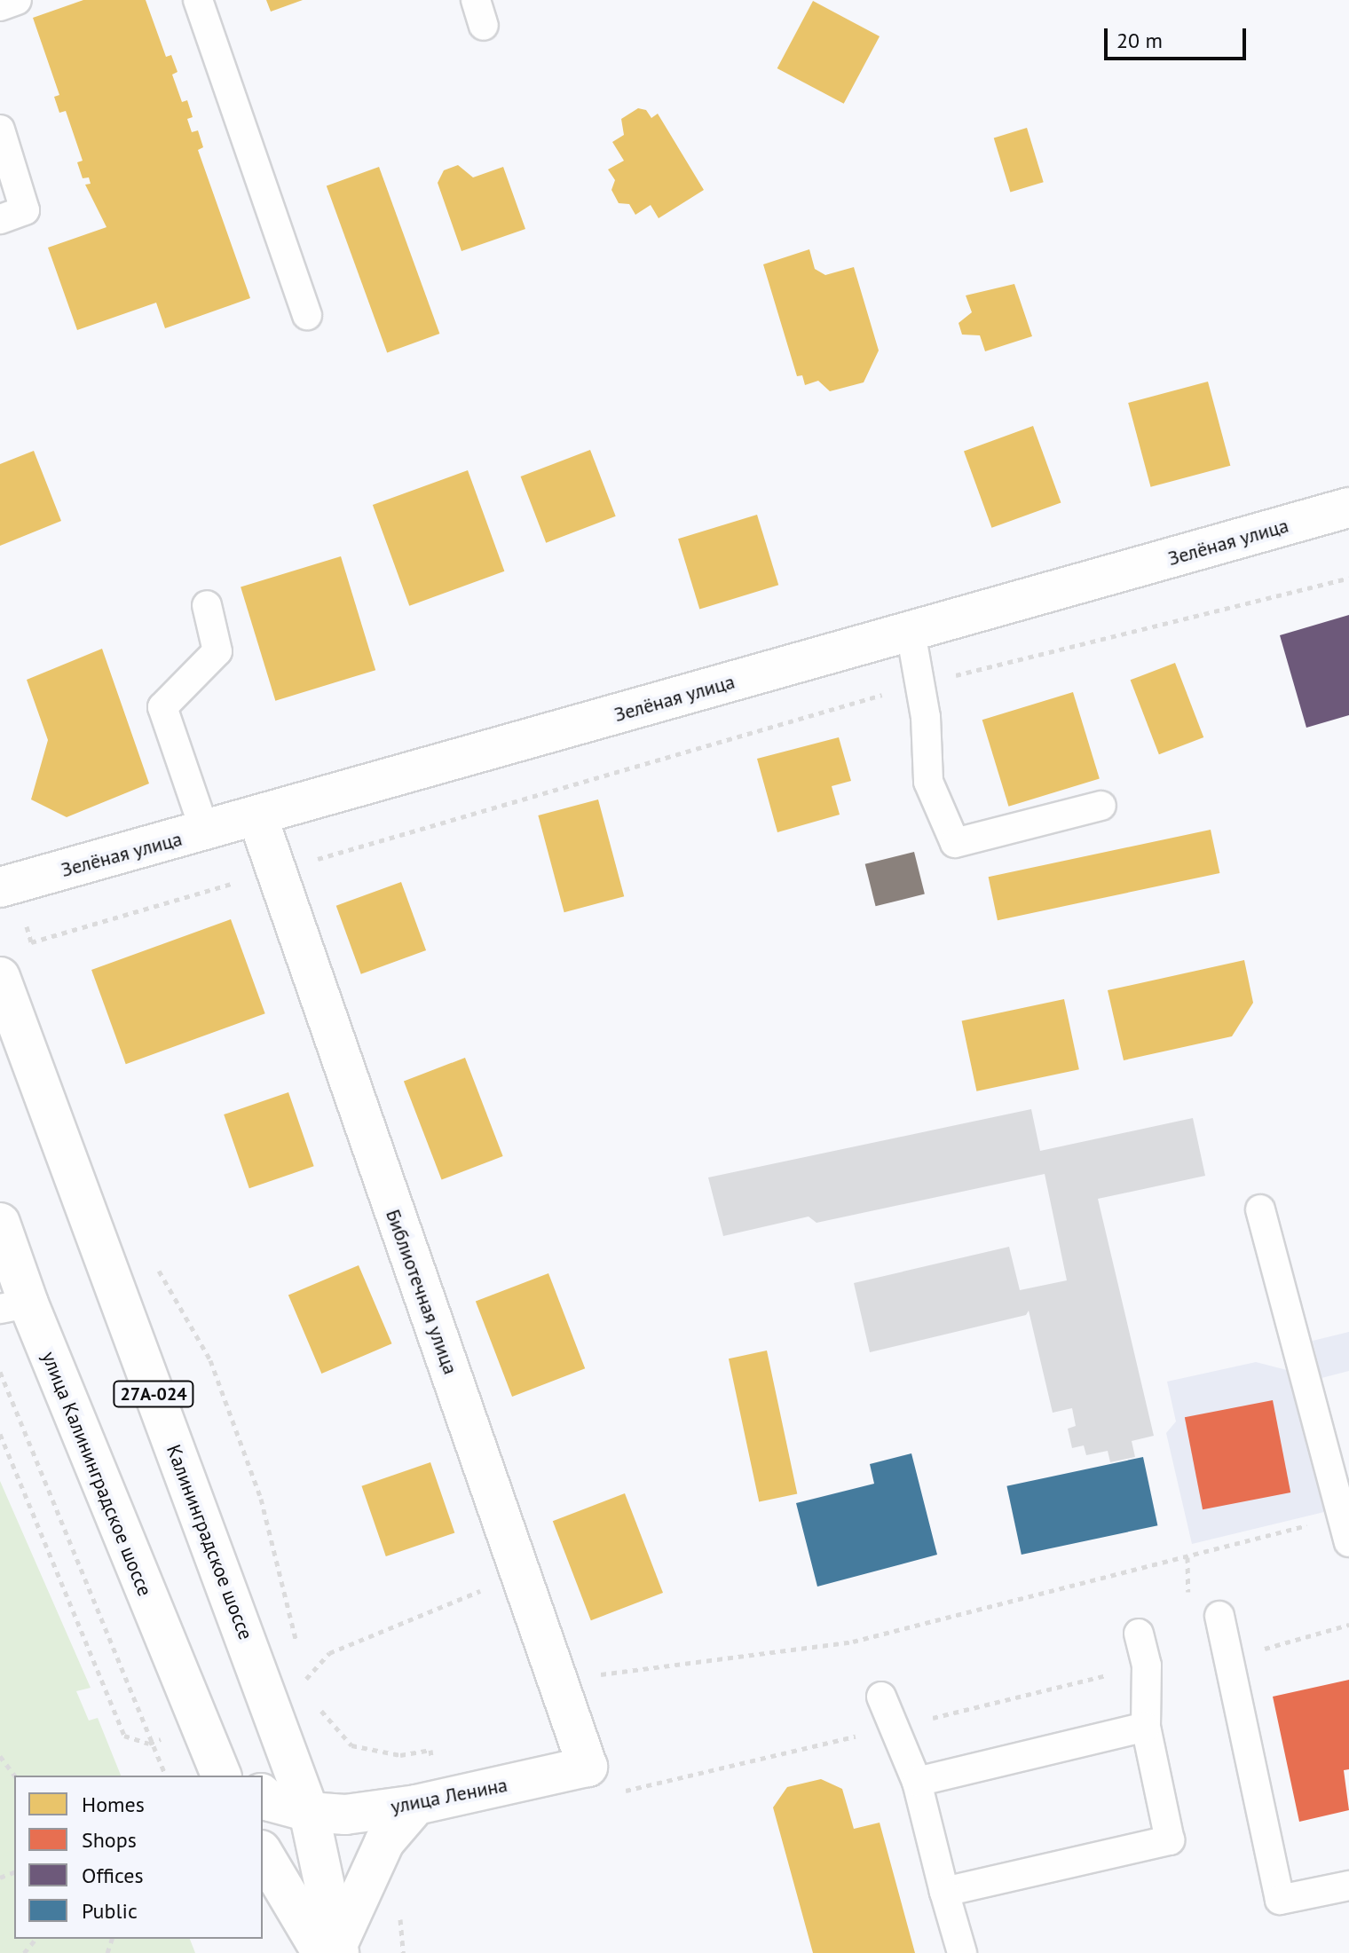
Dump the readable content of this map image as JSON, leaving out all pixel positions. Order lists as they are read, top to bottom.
{
  "streets": {
    "street": [
      "Зелёная улица",
      "Библиотечная улица",
      "27А-024",
      "улица Калининградское шоссе",
      "Калининградское шоссе",
      "улица Ленина"
    ]
  },
  "crossings": [
    ["Зелёная улица", "Библиотечная улица"],
    ["Библиотечная улица", "улица Ленина"],
    ["Калининградское шоссе", "улица Ленина"]
  ],
  "legend": [
    "Homes",
    "Shops",
    "Offices",
    "Public"
  ],
  "scale_bar": "20 m"
}
